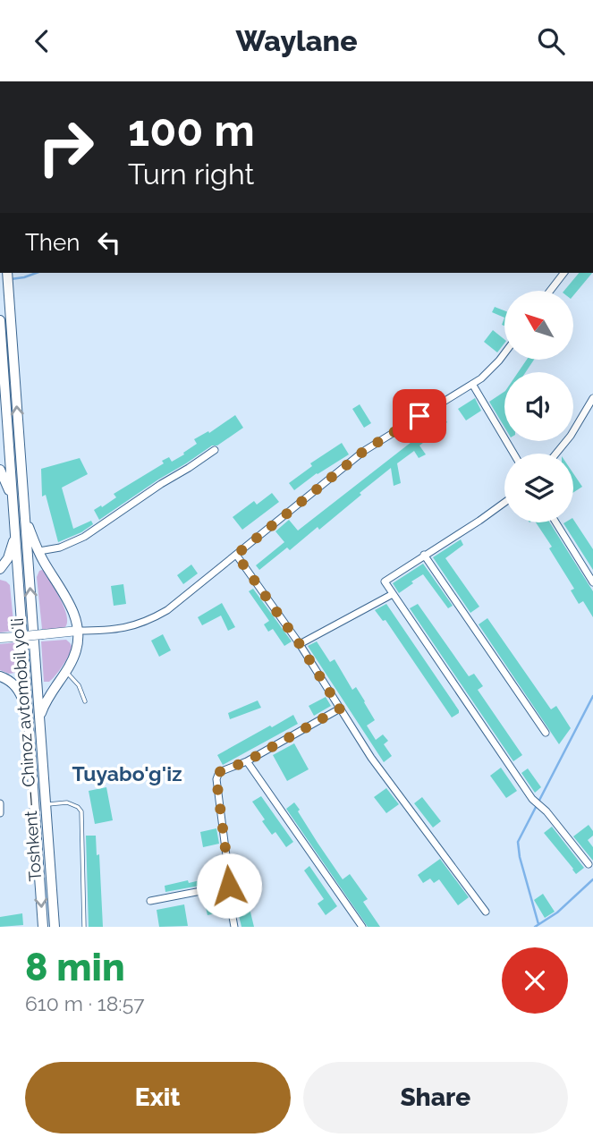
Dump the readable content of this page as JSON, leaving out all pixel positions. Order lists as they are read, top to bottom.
{
  "streets": {
    "highway": ["Toshkent — Chinoz avtomobil yoʻli"]
  },
  "districts": ["Tuyabo'g'iz"],
  "north": "top left",
  "page": {
    "header": "Waylane",
    "turn": ["100 m", "Turn right"],
    "then": "Then",
    "heading": ["8 min", "610 m · 18:57"],
    "buttons": ["Exit", "Share"]
  }
}
